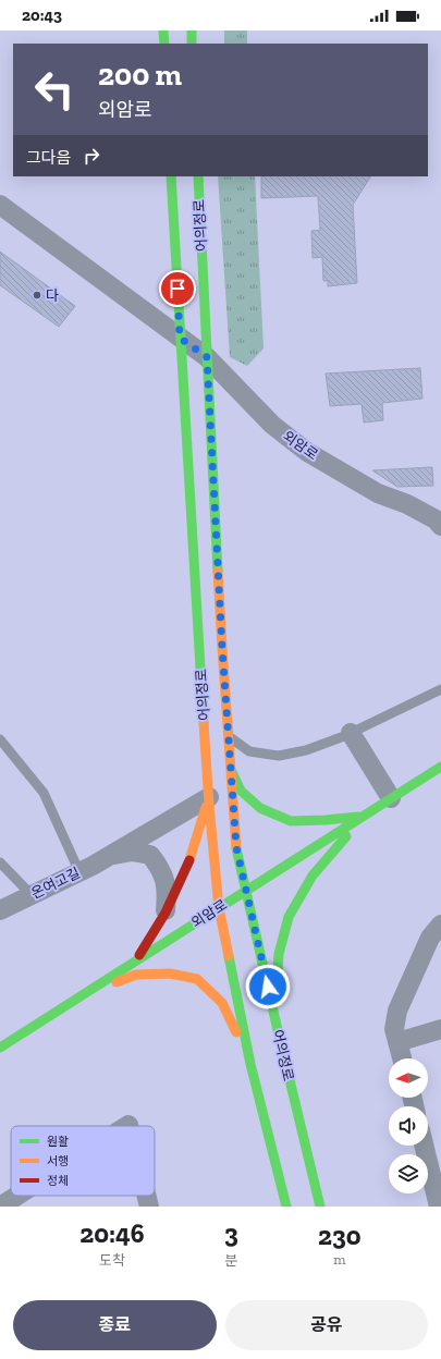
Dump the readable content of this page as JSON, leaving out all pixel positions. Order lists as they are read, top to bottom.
{
  "streets": {
    "main road": ["어의정로", "외암로"],
    "street": ["온여고길"]
  },
  "crossings": [
    ["어의정로", "외암로"],
    ["어의정로", "온여고길"]
  ],
  "places": ["다"],
  "legend": ["원활", "서행", "정체"],
  "north": "left",
  "page": {
    "status": "20:43",
    "turn": ["200 m", "외암로"],
    "then": "그다음",
    "eta": [
      "20:46",
      "도착",
      "3",
      "분",
      "230",
      "m"
    ],
    "buttons": ["종료", "공유"]
  }
}
